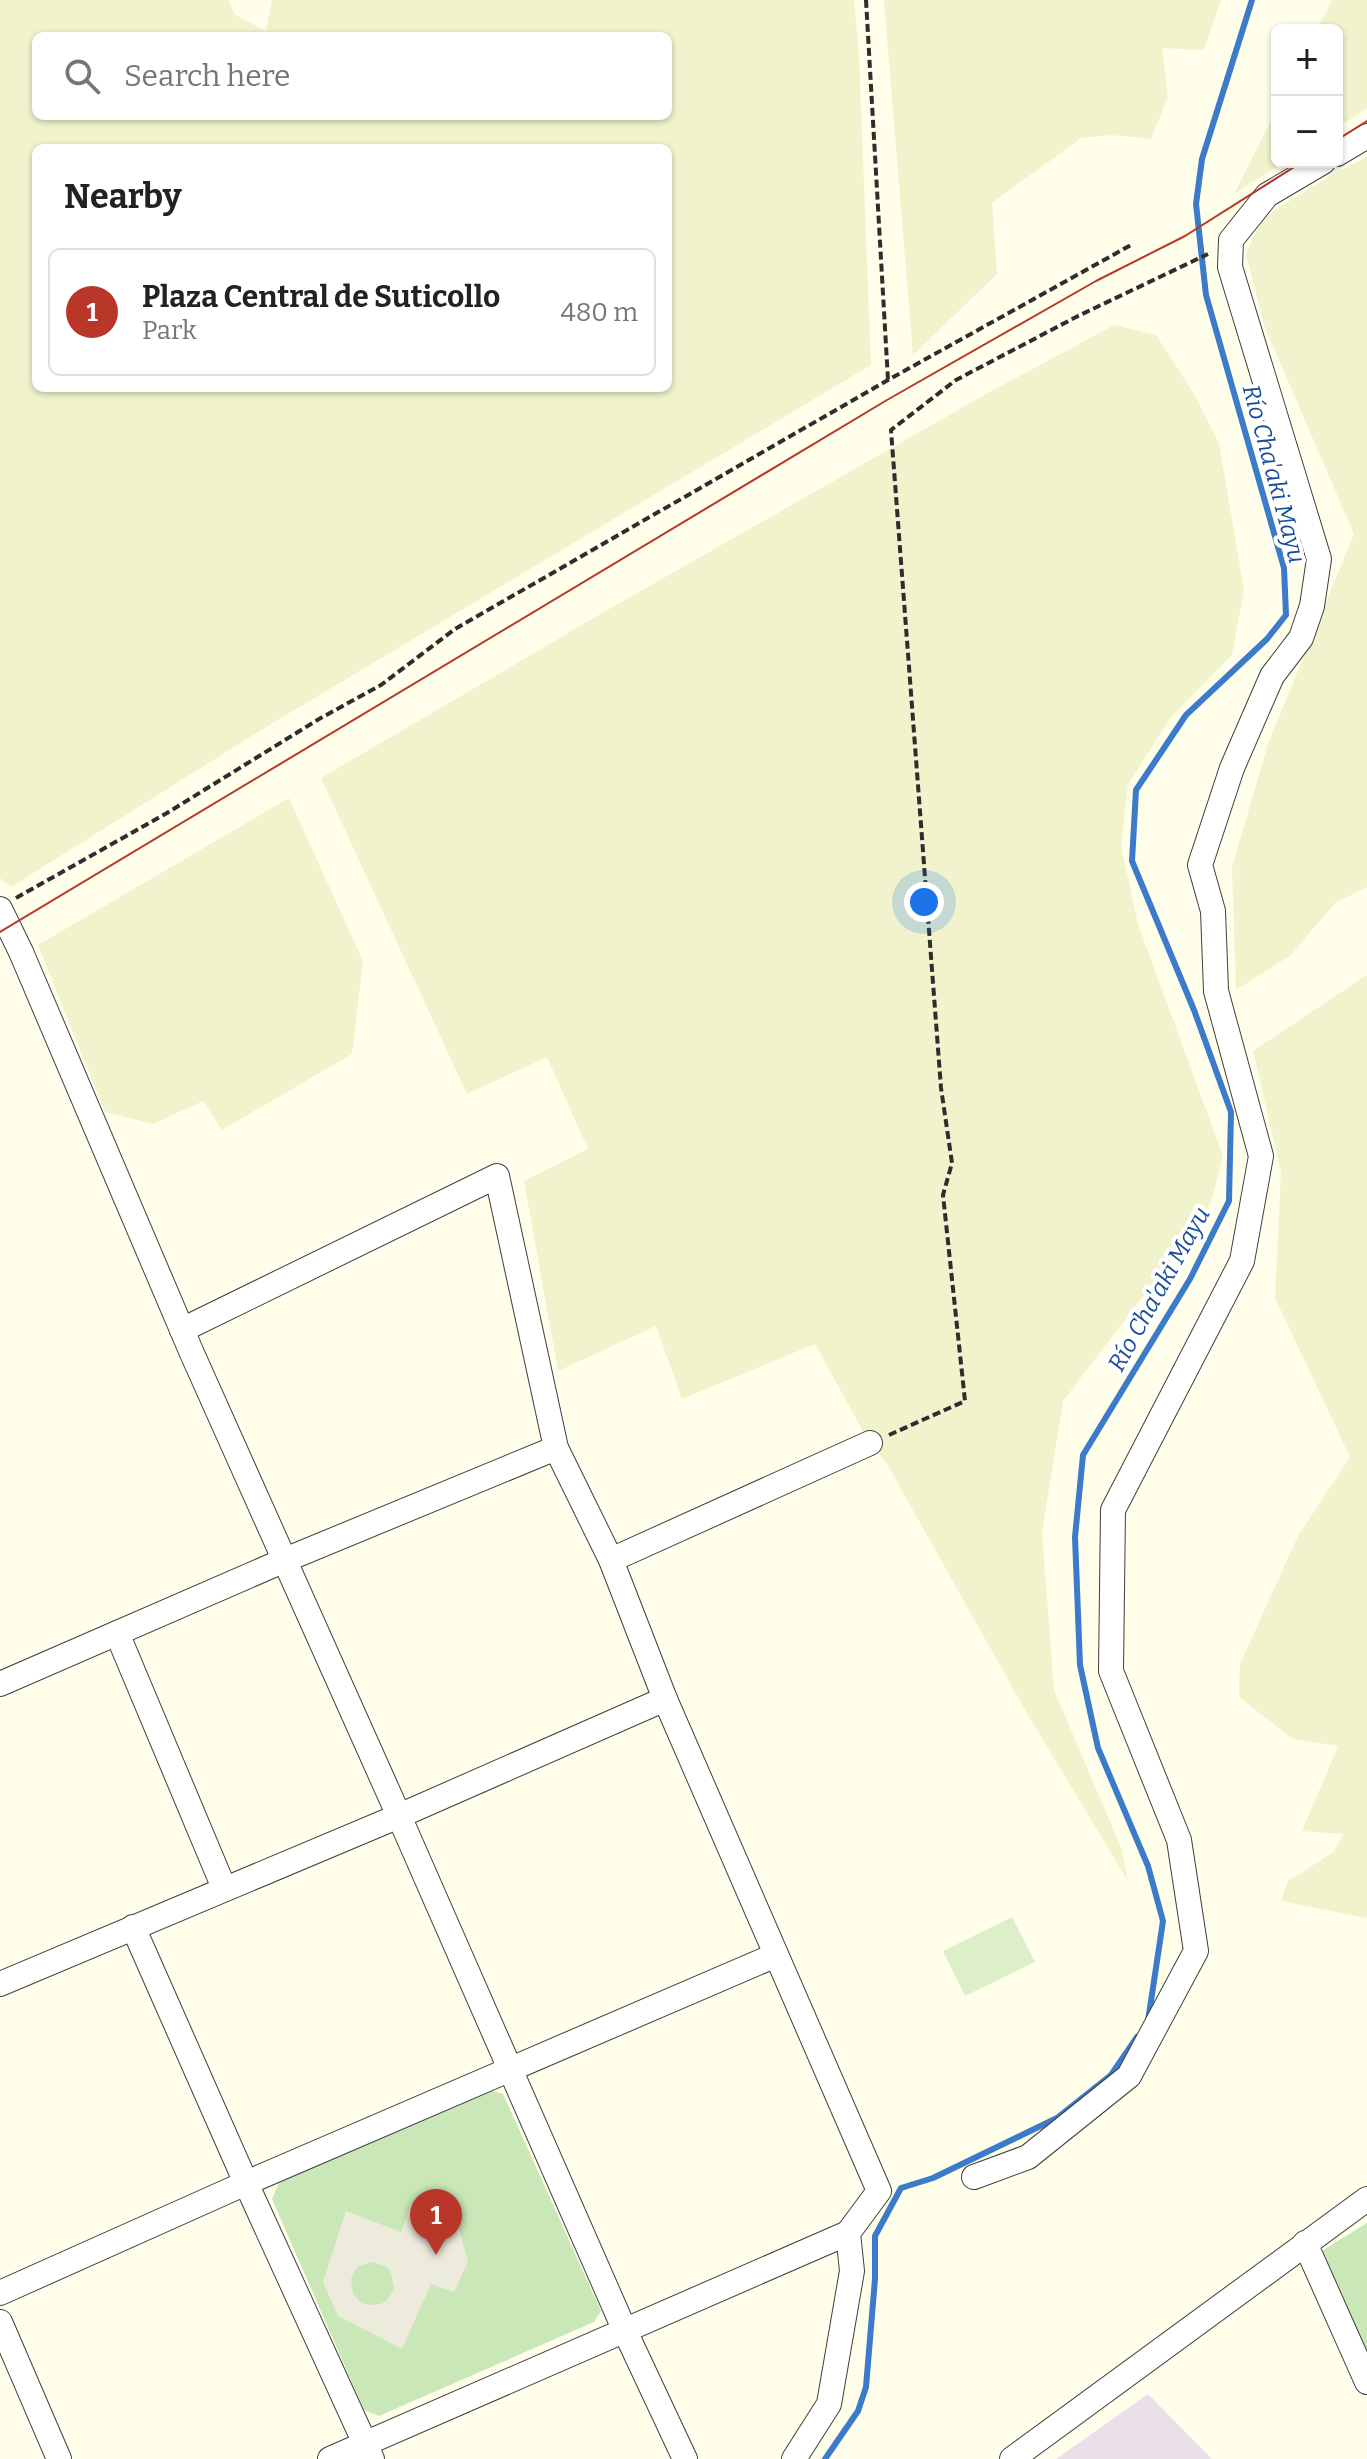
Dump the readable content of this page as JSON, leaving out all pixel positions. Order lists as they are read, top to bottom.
{
  "water": ["Río Cha'aki Mayu"],
  "page": {
    "map_buttons": ["+", "−"],
    "search": "Search here",
    "heading": "Nearby",
    "list": [
      {
        "mark": "1",
        "name": "Plaza Central de Suticollo",
        "note": "Park",
        "value": "480 m"
      }
    ],
    "pins": "1"
  }
}
